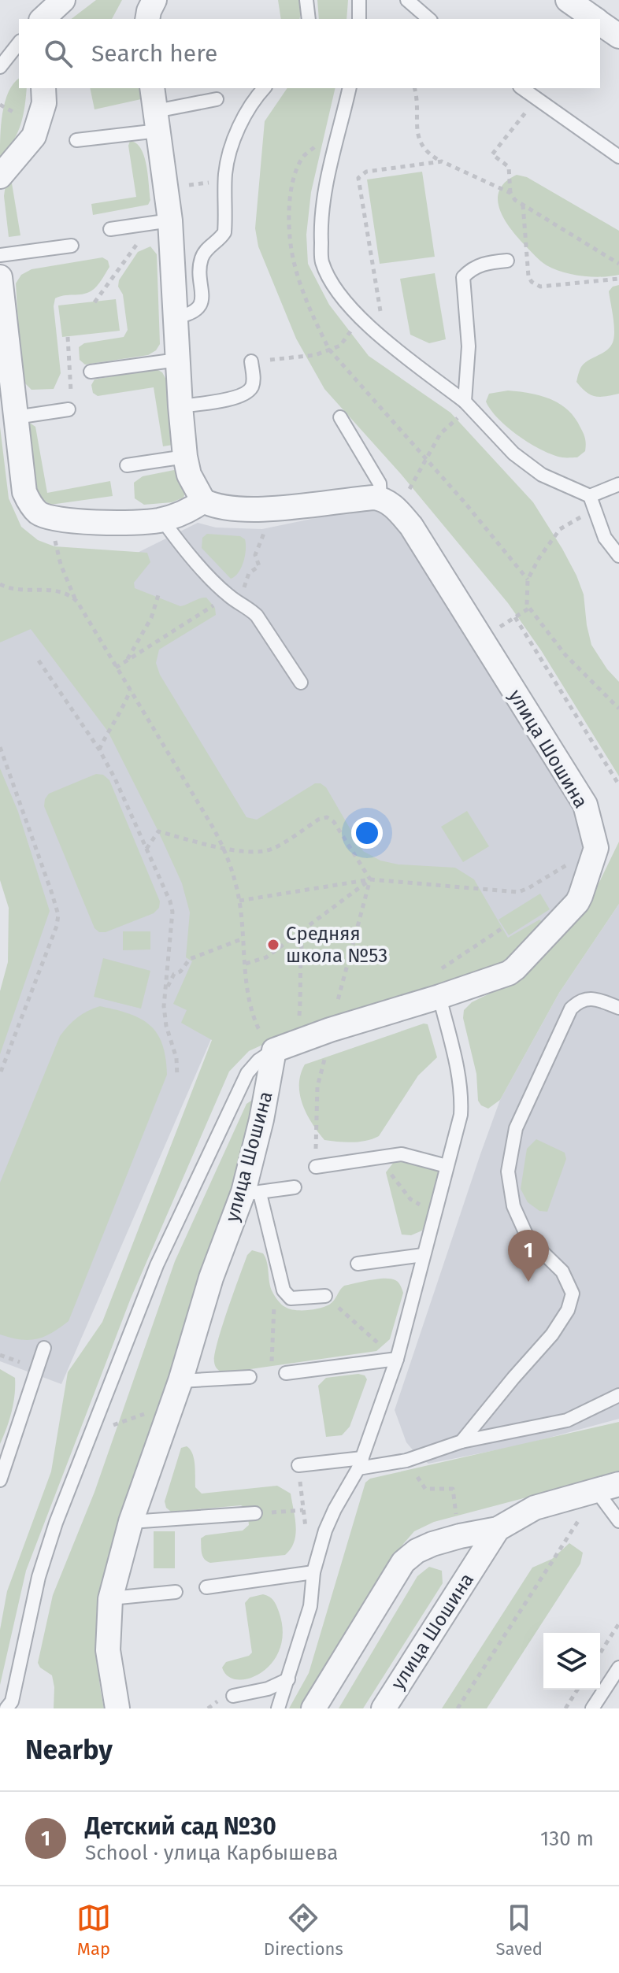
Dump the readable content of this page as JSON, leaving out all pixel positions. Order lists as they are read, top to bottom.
{
  "streets": {
    "street": ["улица Шошина"]
  },
  "places": ["Средняя школа №53"],
  "page": {
    "search": "Search here",
    "pins": "1",
    "heading": "Nearby",
    "list": [
      {
        "mark": "1",
        "name": "Детский сад №30",
        "note": "School · улица Карбышева",
        "value": "130 m"
      }
    ],
    "nav": ["Map", "Directions", "Saved"]
  }
}
